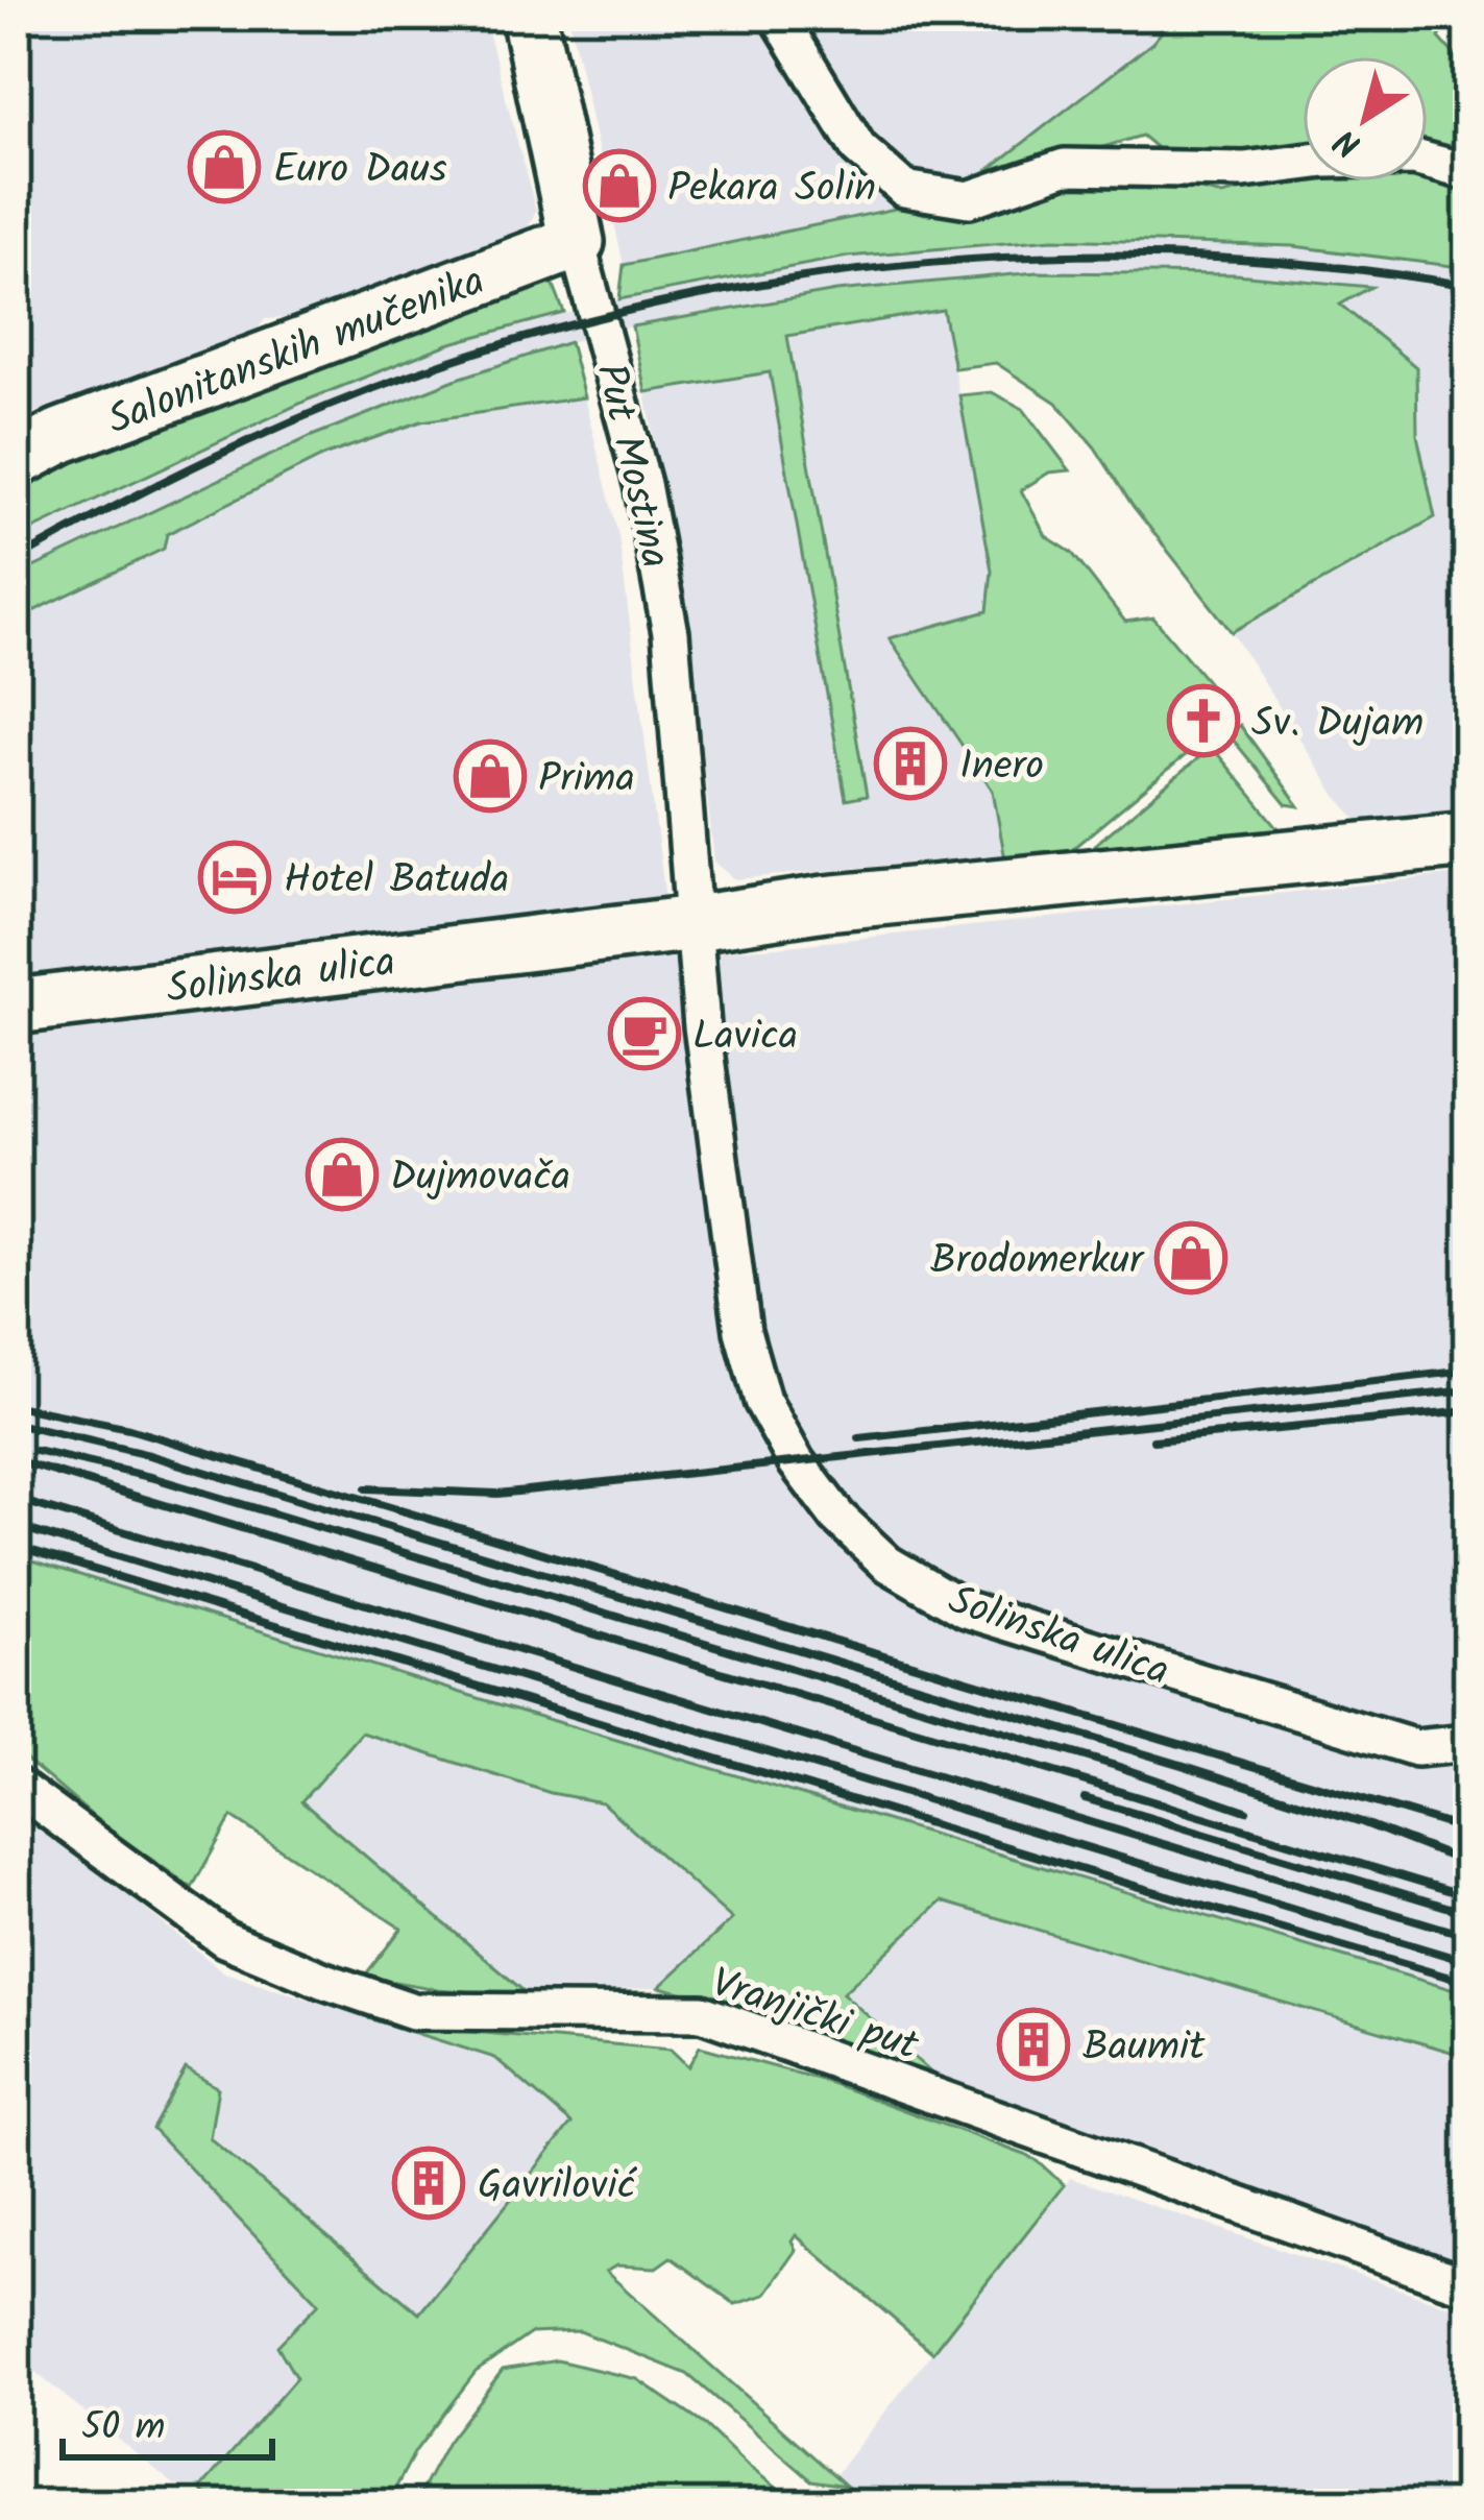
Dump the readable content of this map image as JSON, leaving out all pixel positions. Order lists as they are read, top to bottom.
{
  "streets": {
    "main road": ["Salonitanskih mučenika", "Put Mostina", "Solinska ulica"],
    "street": ["Vranjički put"]
  },
  "crossings": [
    ["Salonitanskih mučenika", "Put Mostina"],
    ["Put Mostina", "Solinska ulica"]
  ],
  "places": {
    "shop": [
      "Euro Daus",
      "Pekara Solin",
      "Prima",
      "Dujmovača",
      "Brodomerkur"
    ],
    "church": ["Sv. Dujam"],
    "building": ["Inero", "Baumit", "Gavrilović"],
    "hotel": ["Hotel Batuda"],
    "cafe": ["Lavica"]
  },
  "scale_bar": "50 m",
  "north": "bottom left"
}
